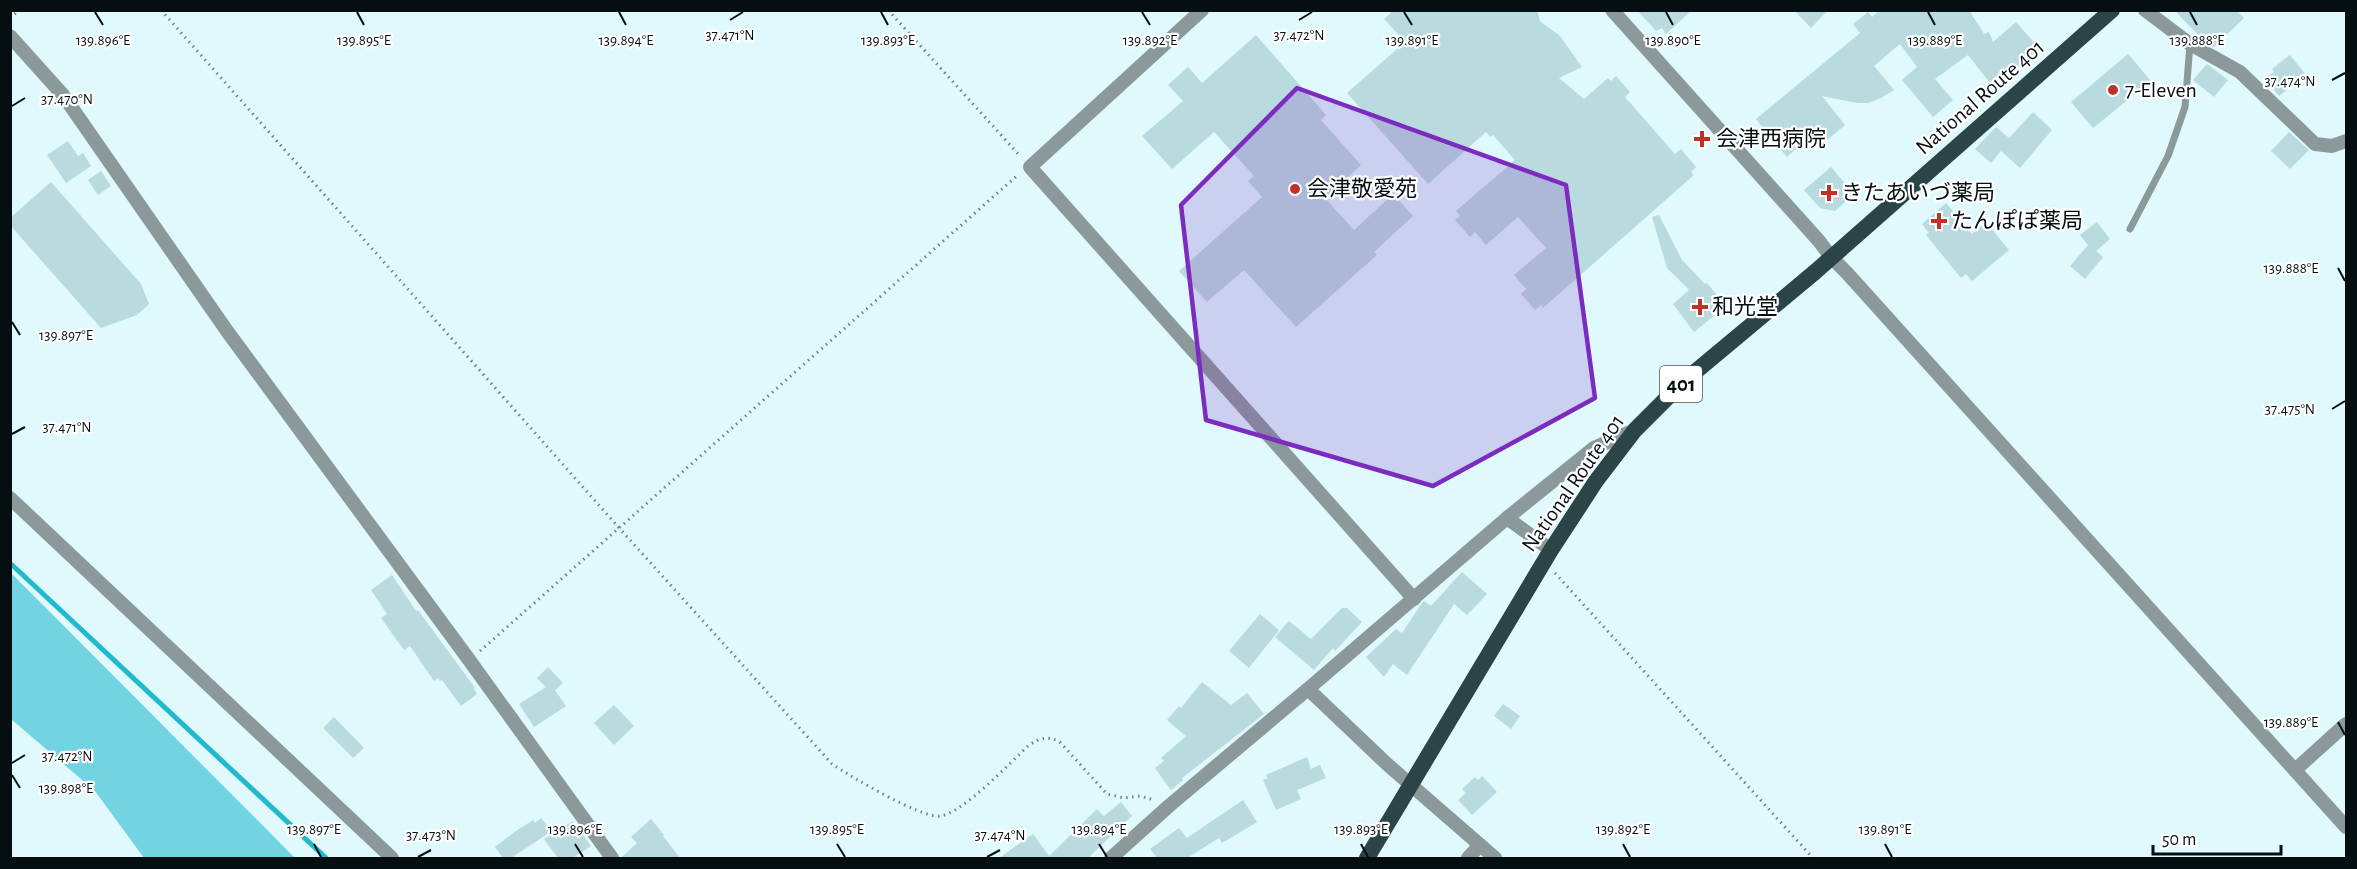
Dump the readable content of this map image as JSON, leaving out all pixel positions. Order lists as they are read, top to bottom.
{
  "streets": {
    "highway": ["National Route 401", "401"]
  },
  "places": {
    "other": ["7-Eleven", "会津敬愛苑"],
    "health": [
      "会津西病院",
      "きたあいづ薬局",
      "たんぽぽ薬局",
      "和光堂"
    ]
  },
  "scale_bar": "50 m",
  "coordinates": [
    "37.471°N",
    "37.472°N",
    "139.888°E",
    "139.896°E",
    "139.895°E",
    "139.894°E",
    "139.893°E",
    "139.892°E",
    "139.891°E",
    "139.890°E",
    "139.889°E",
    "37.474°N",
    "37.470°N",
    "139.897°E",
    "37.475°N",
    "139.898°E",
    "37.473°N"
  ]
}
